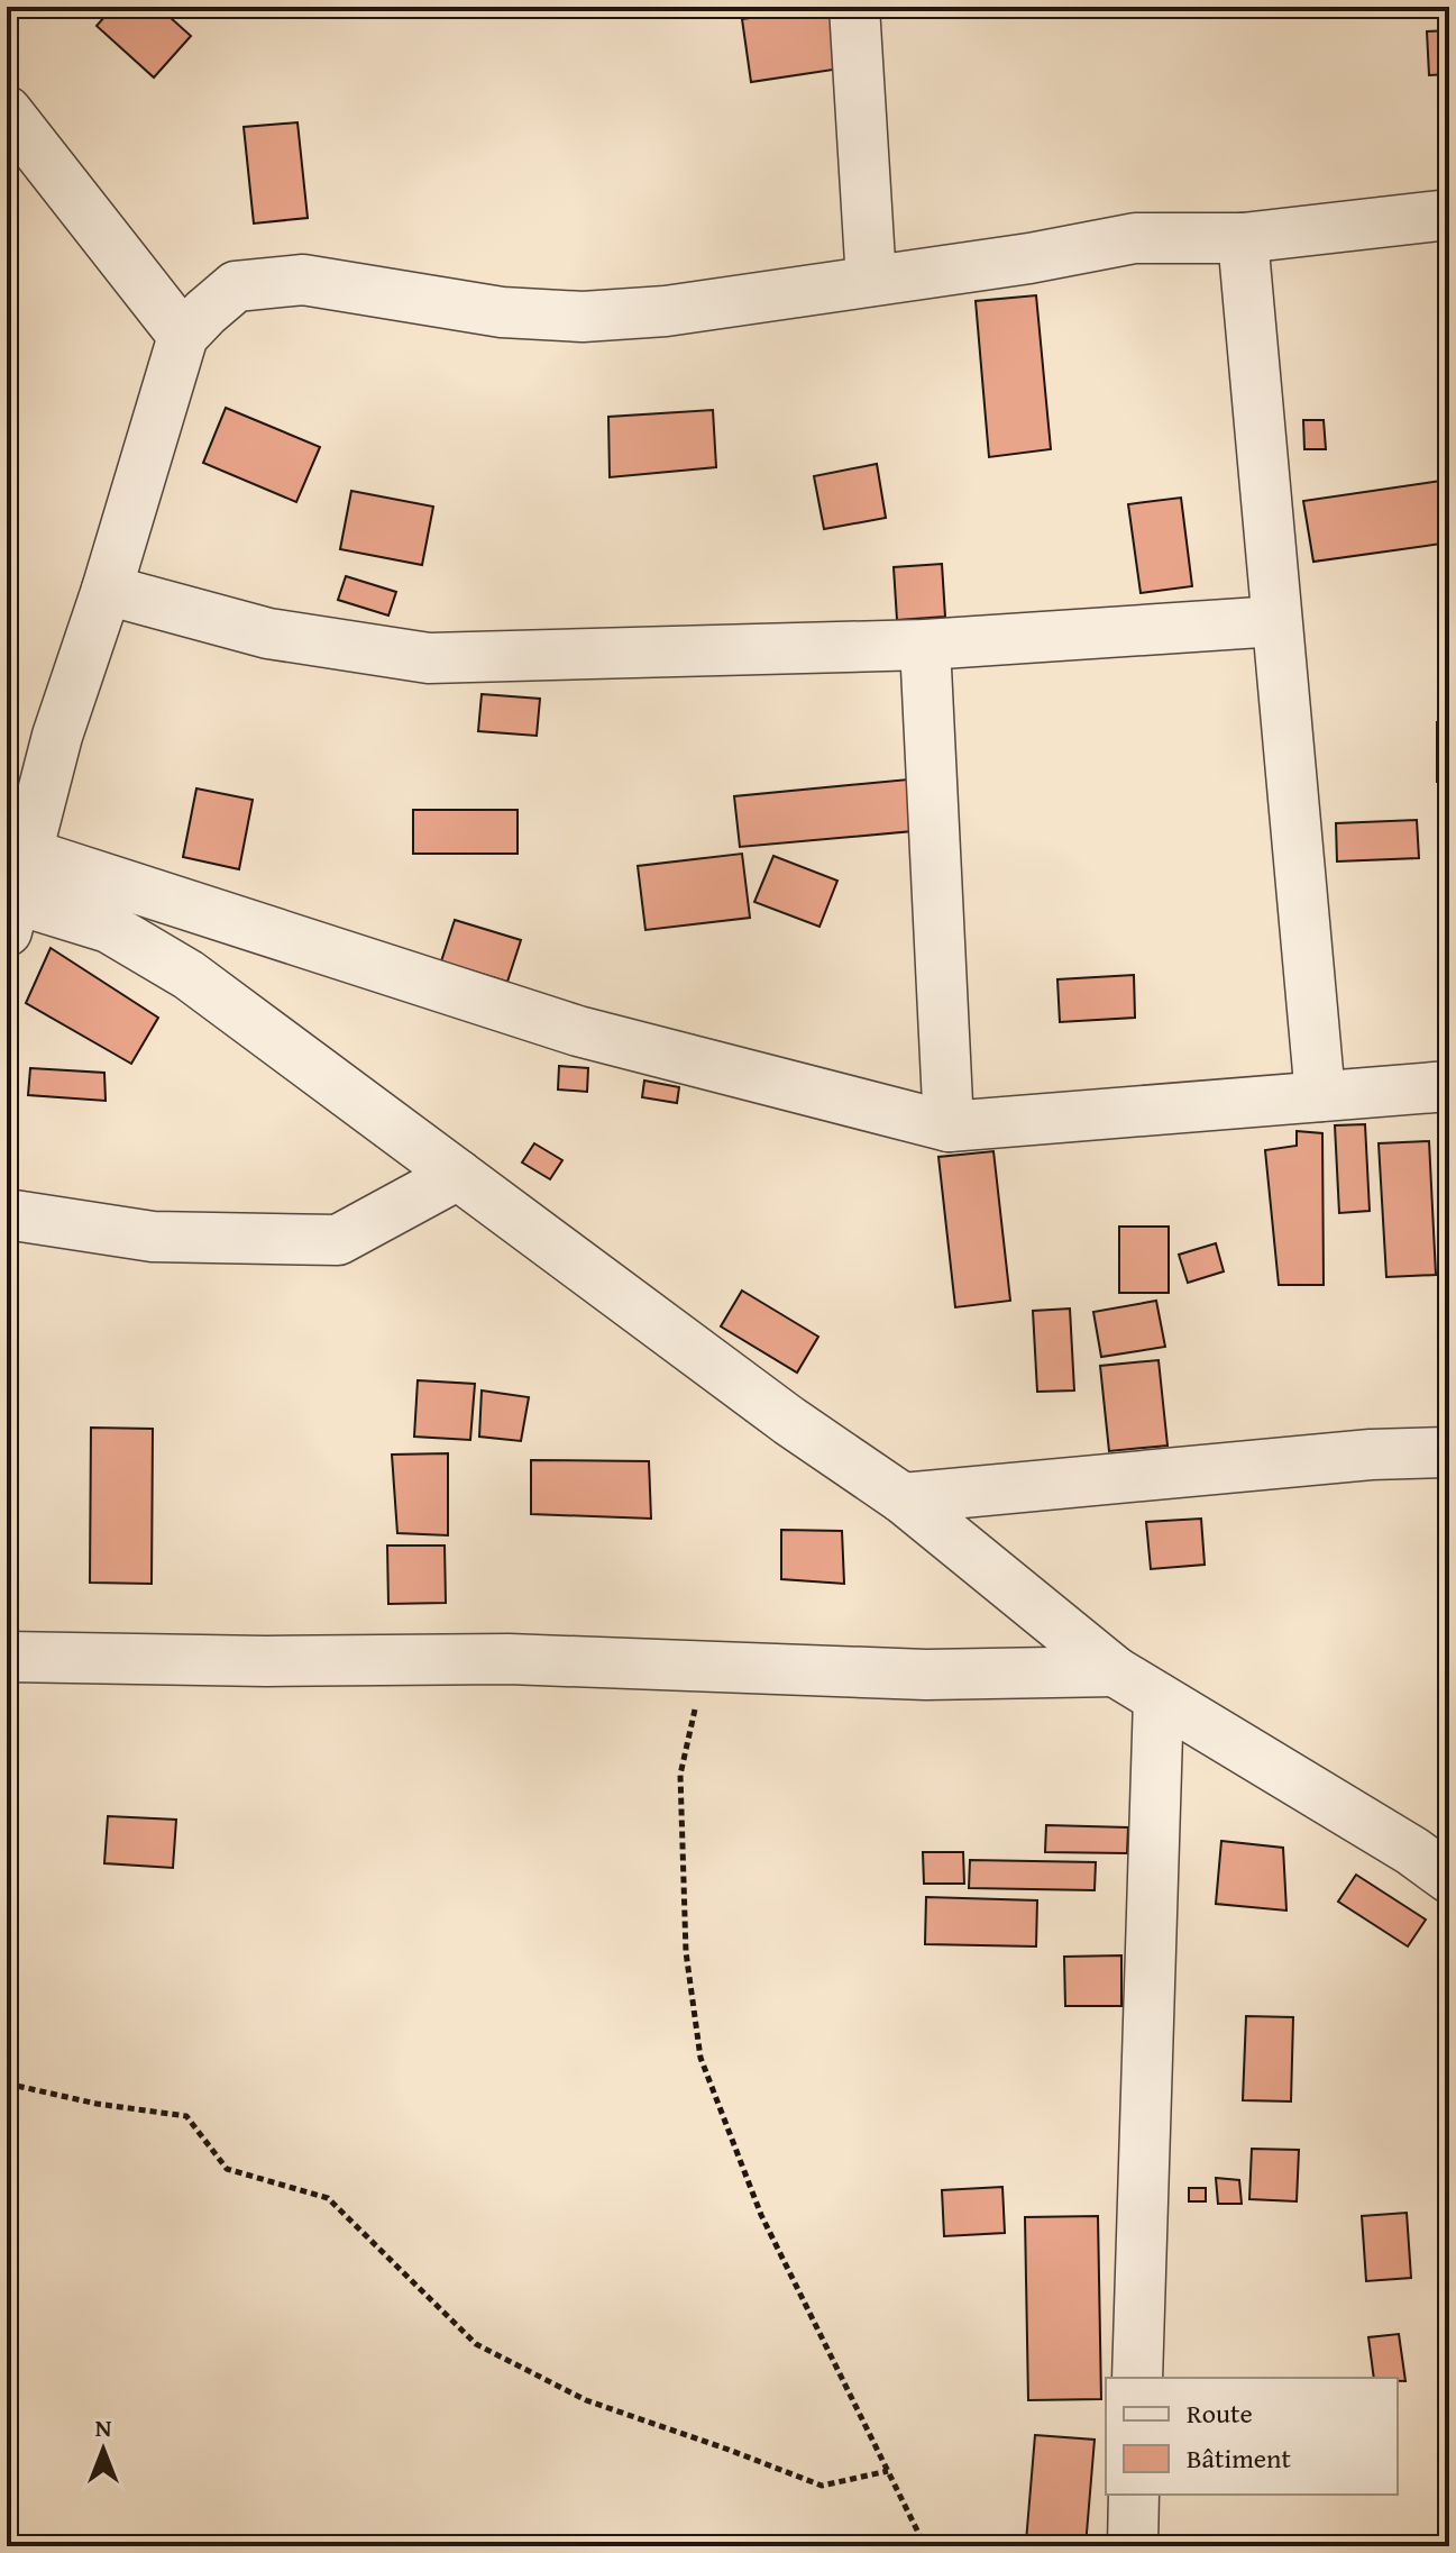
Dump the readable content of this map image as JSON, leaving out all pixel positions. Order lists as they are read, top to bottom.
{
  "legend": ["Route", "Bâtiment"],
  "north": "top"
}
